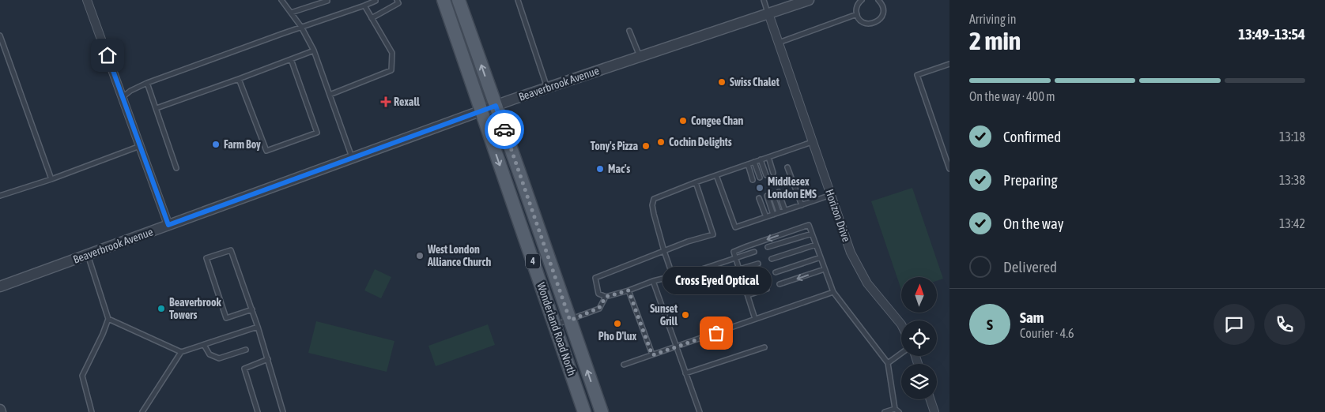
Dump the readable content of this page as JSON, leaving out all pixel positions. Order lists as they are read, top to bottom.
{
  "streets": {
    "main road": ["4", "Wonderland Road North"],
    "street": ["Beaverbrook Avenue", "Horizon Drive"]
  },
  "crossings": [
    ["Beaverbrook Avenue", "Horizon Drive"],
    ["Beaverbrook Avenue", "Wonderland Road North"]
  ],
  "places": {
    "other": [
      "Swiss Chalet",
      "Congee Chan",
      "Cochin Delights",
      "Farm Boy",
      "Tony's Pizza",
      "Mac's",
      "Middlesex London EMS",
      "West London Alliance Church",
      "Beaverbrook Towers",
      "Sunset Grill",
      "Pho D'lux",
      "Cross Eyed Optical"
    ],
    "health": ["Rexall"]
  },
  "north": "top",
  "page": {
    "heading": ["2 min", "Arriving in", "13:49–13:54"],
    "panel": ["Sam", "Courier · 4.6"],
    "bar": "On the way · 400 m",
    "list": [
      ["Confirmed", "13:18"],
      ["Preparing", "13:38"],
      ["On the way", "13:42"],
      "Delivered"
    ],
    "bubble": "Cross Eyed Optical",
    "round": "S"
  }
}
